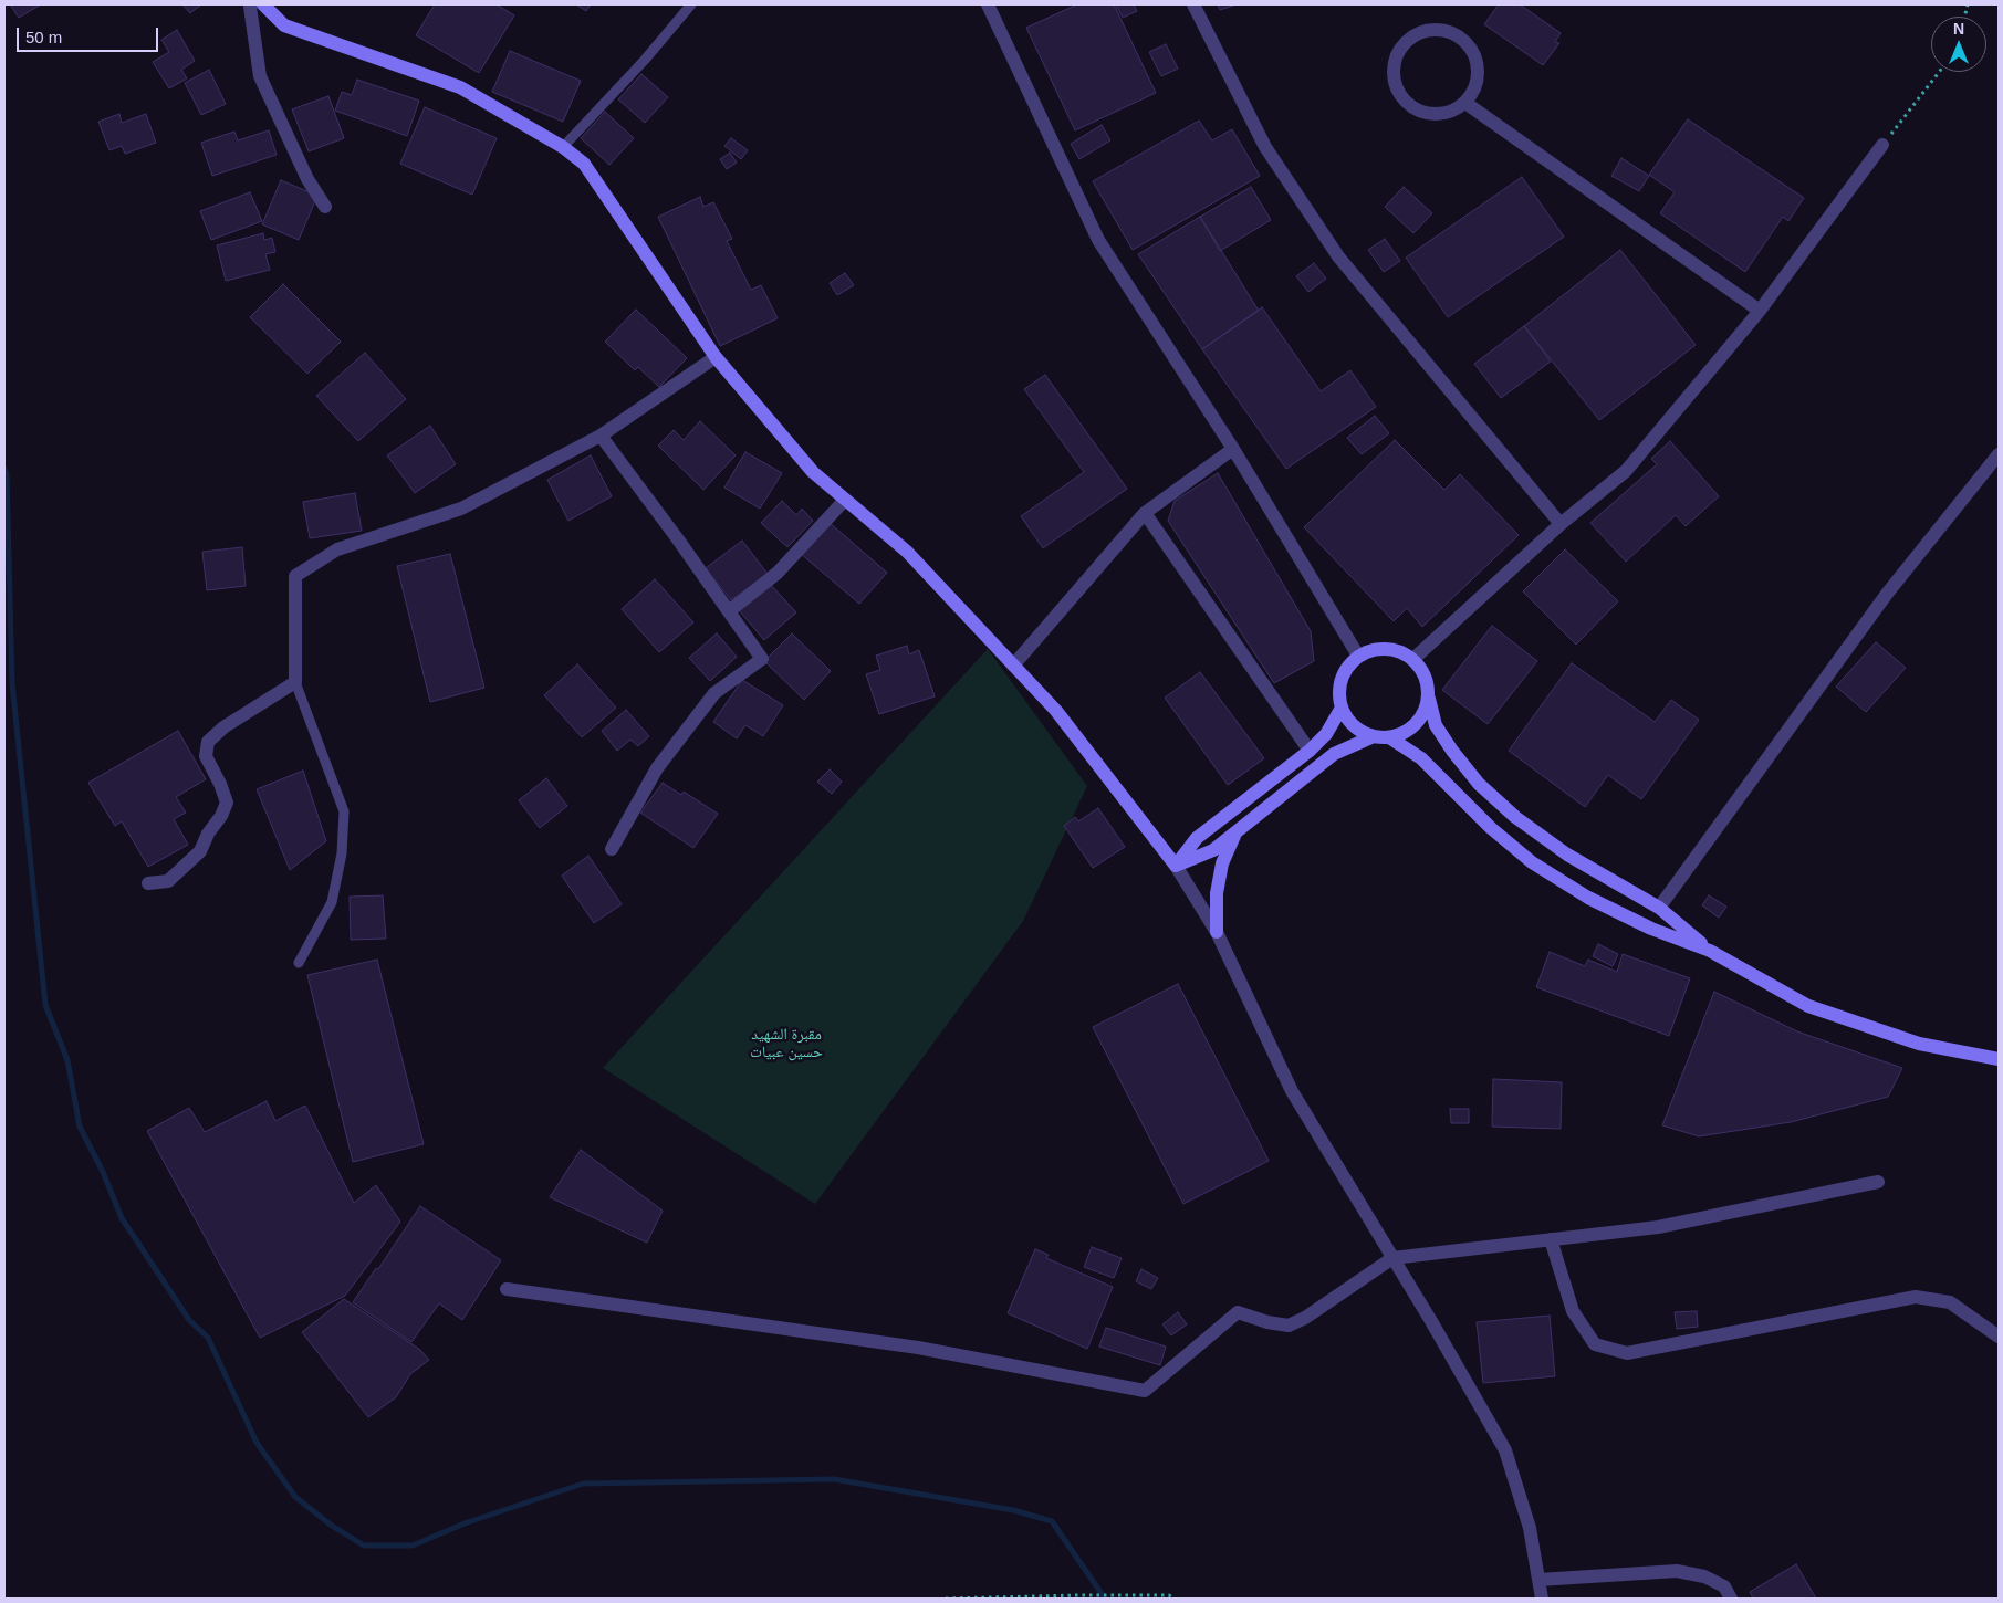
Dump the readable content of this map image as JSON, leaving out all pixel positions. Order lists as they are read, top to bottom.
{
  "parks": ["مقبرة الشهيد حسين عبيات"],
  "scale_bar": "50 m",
  "north": "top"
}
